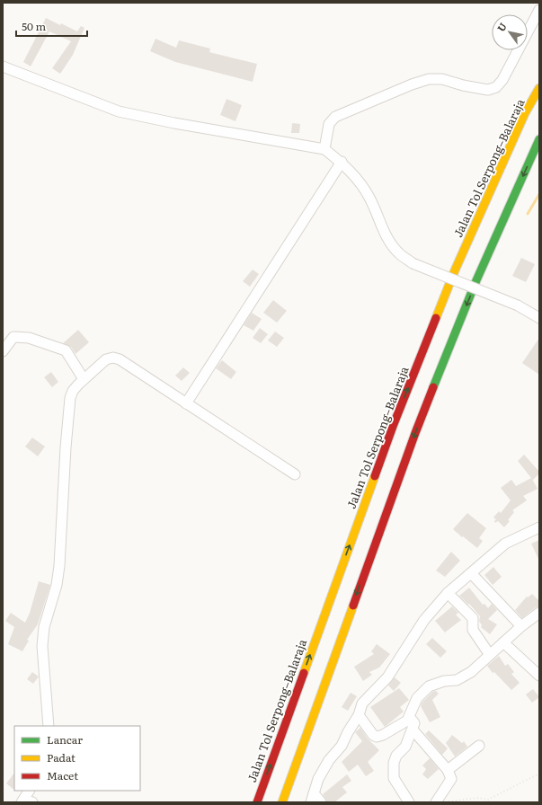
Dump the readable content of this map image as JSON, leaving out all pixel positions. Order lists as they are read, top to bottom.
{
  "streets": {
    "highway": ["Jalan Tol Serpong–Balaraja"]
  },
  "legend": ["Lancar", "Padat", "Macet"],
  "scale_bar": "50 m",
  "north": "top left"
}
